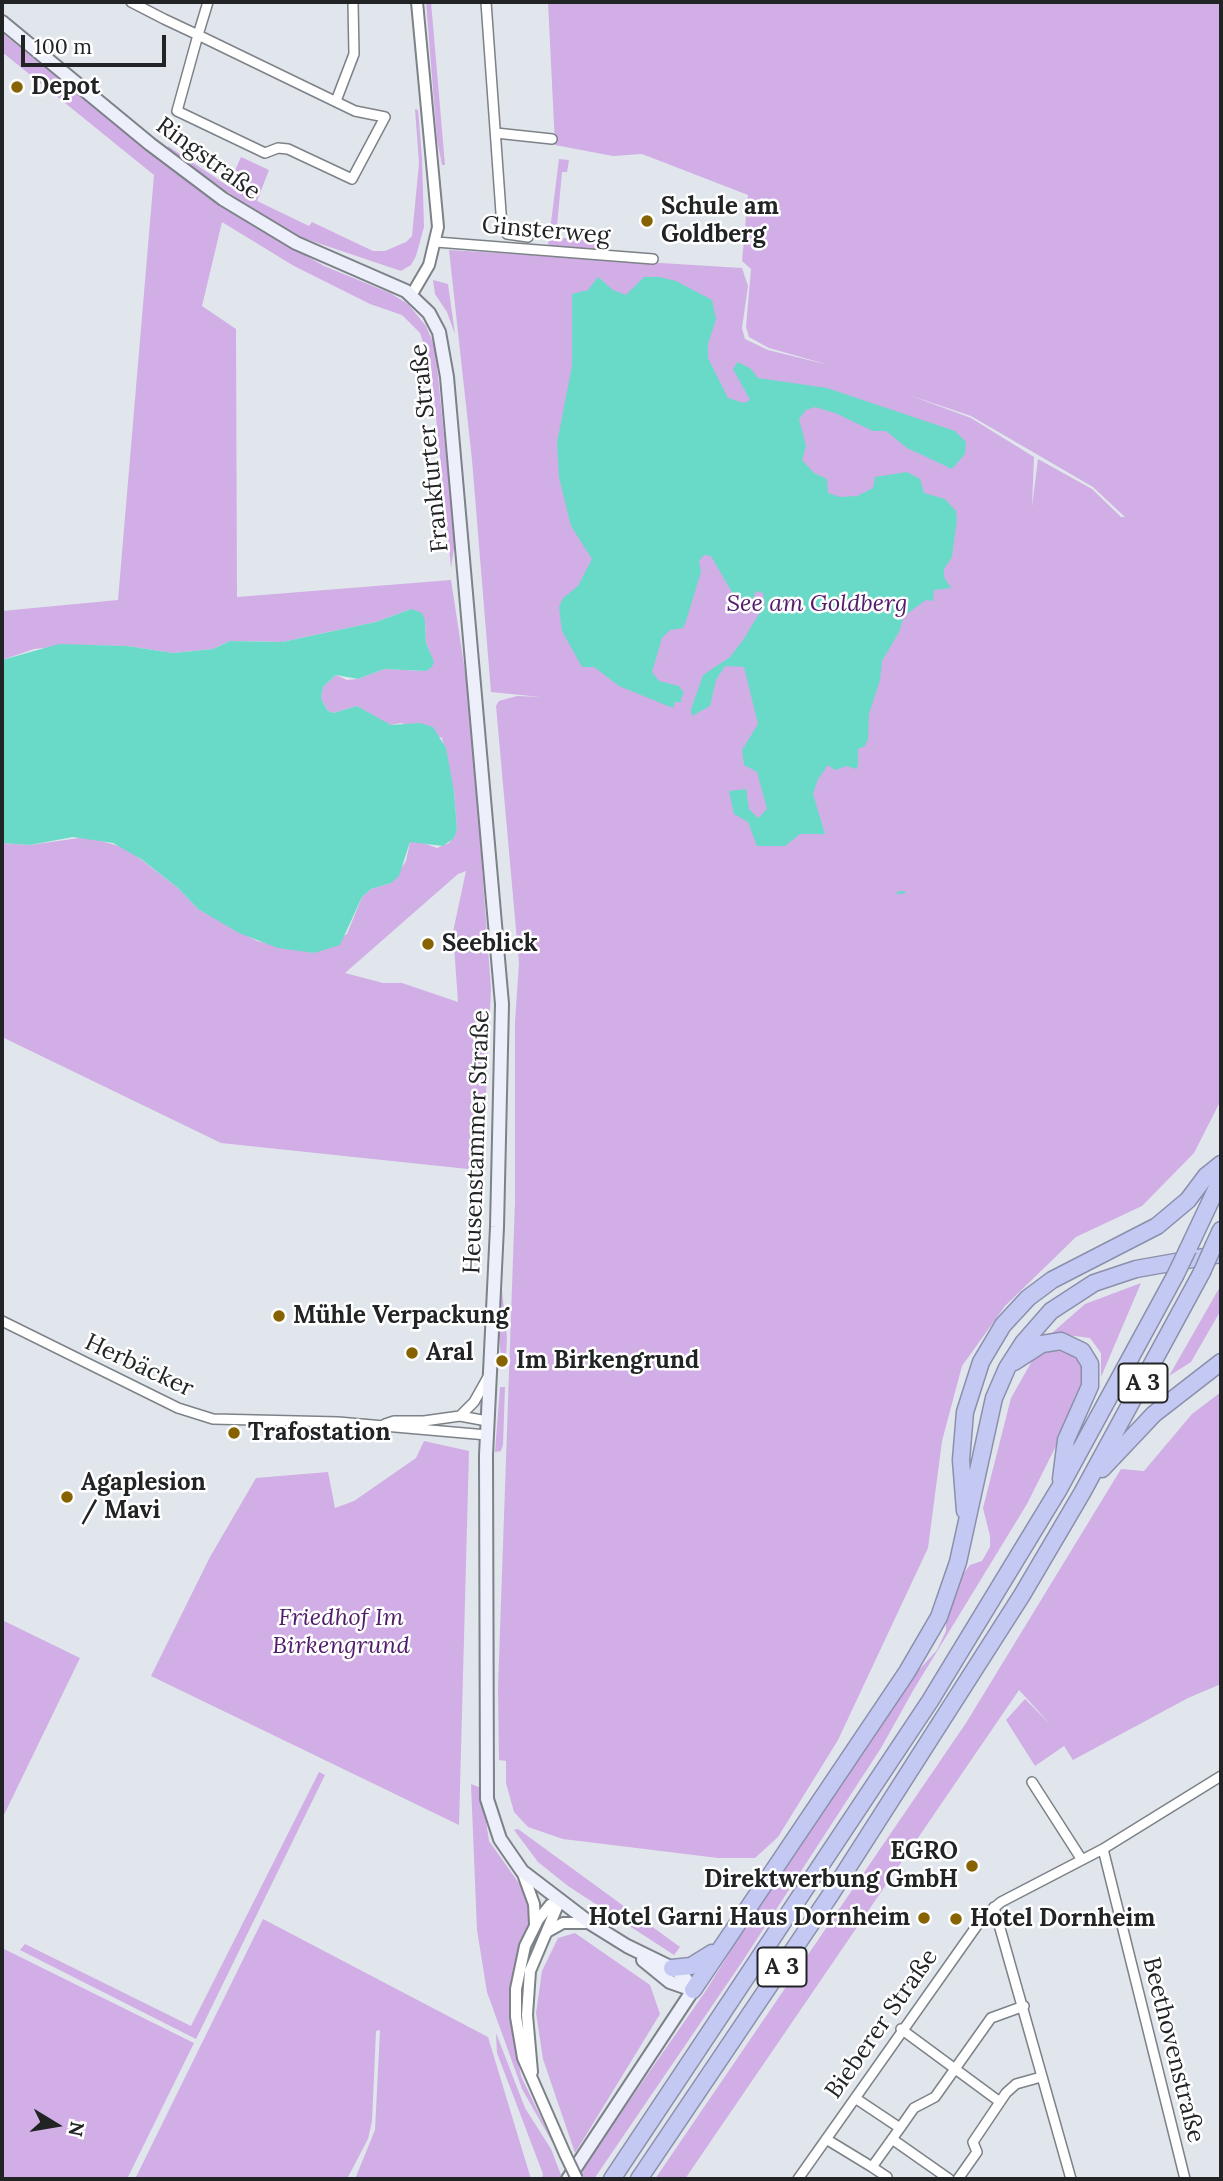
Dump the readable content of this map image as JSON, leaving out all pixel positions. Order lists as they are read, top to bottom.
{
  "streets": {
    "highway": ["A 3"],
    "main road": ["Ringstraße", "Frankfurter Straße", "Heusenstammer Straße"],
    "street": [
      "Ginsterweg",
      "Herbäcker",
      "Bieberer Straße",
      "Beethovenstraße"
    ]
  },
  "crossings": [
    ["Ringstraße", "Frankfurter Straße"],
    ["Frankfurter Straße", "Heusenstammer Straße"],
    ["Bieberer Straße", "Beethovenstraße"]
  ],
  "parks": ["See am Goldberg", "Friedhof Im Birkengrund"],
  "places": [
    "Depot",
    "Schule am Goldberg",
    "Seeblick",
    "Mühle Verpackung",
    "Aral",
    "Im Birkengrund",
    "Trafostation",
    "Agaplesion / Mavi",
    "EGRO Direktwerbung GmbH",
    "Hotel Garni Haus Dornheim",
    "Hotel Dornheim"
  ],
  "scale_bar": "100 m",
  "north": "right"
}
